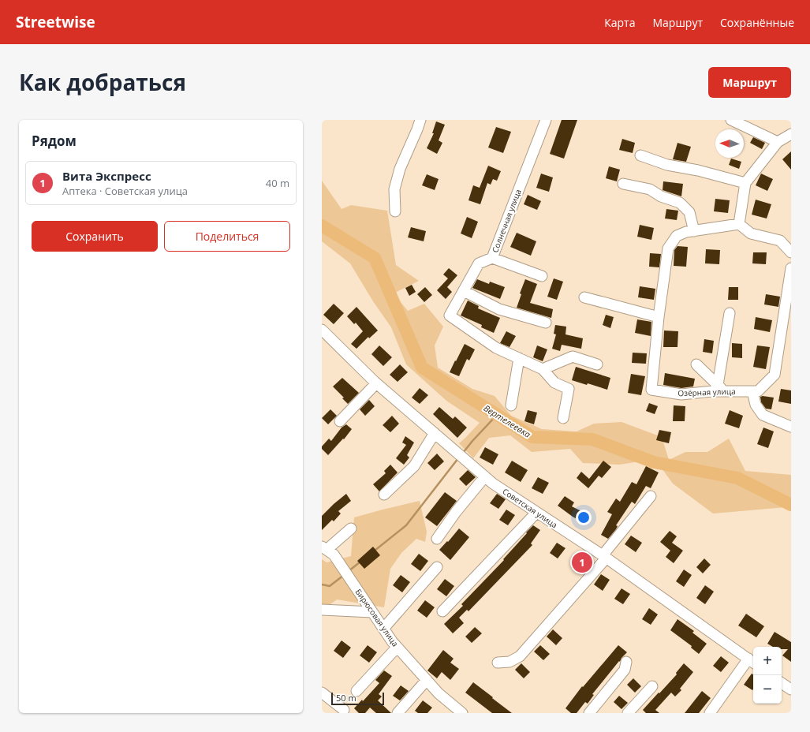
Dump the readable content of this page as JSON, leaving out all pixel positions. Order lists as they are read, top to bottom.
{
  "streets": {
    "street": [
      "Солнечная улица",
      "Озёрная улица",
      "Советская улица",
      "Бирюсовая улица"
    ]
  },
  "water": ["Вертелеевка"],
  "scale_bar": "50 m",
  "north": "left",
  "page": {
    "header": "Streetwise",
    "nav": ["Карта", "Маршрут", "Сохранённые"],
    "title": "Как добраться",
    "buttons": [
      "Маршрут",
      ["Сохранить", "Поделиться"]
    ],
    "heading": "Рядом",
    "list": [
      {
        "mark": "1",
        "name": "Вита Экспресс",
        "note": "Аптека · Советская улица",
        "value": "40 m"
      }
    ],
    "pins": "1",
    "map_buttons": ["+", "−"],
    "scale": "50 m"
  }
}
